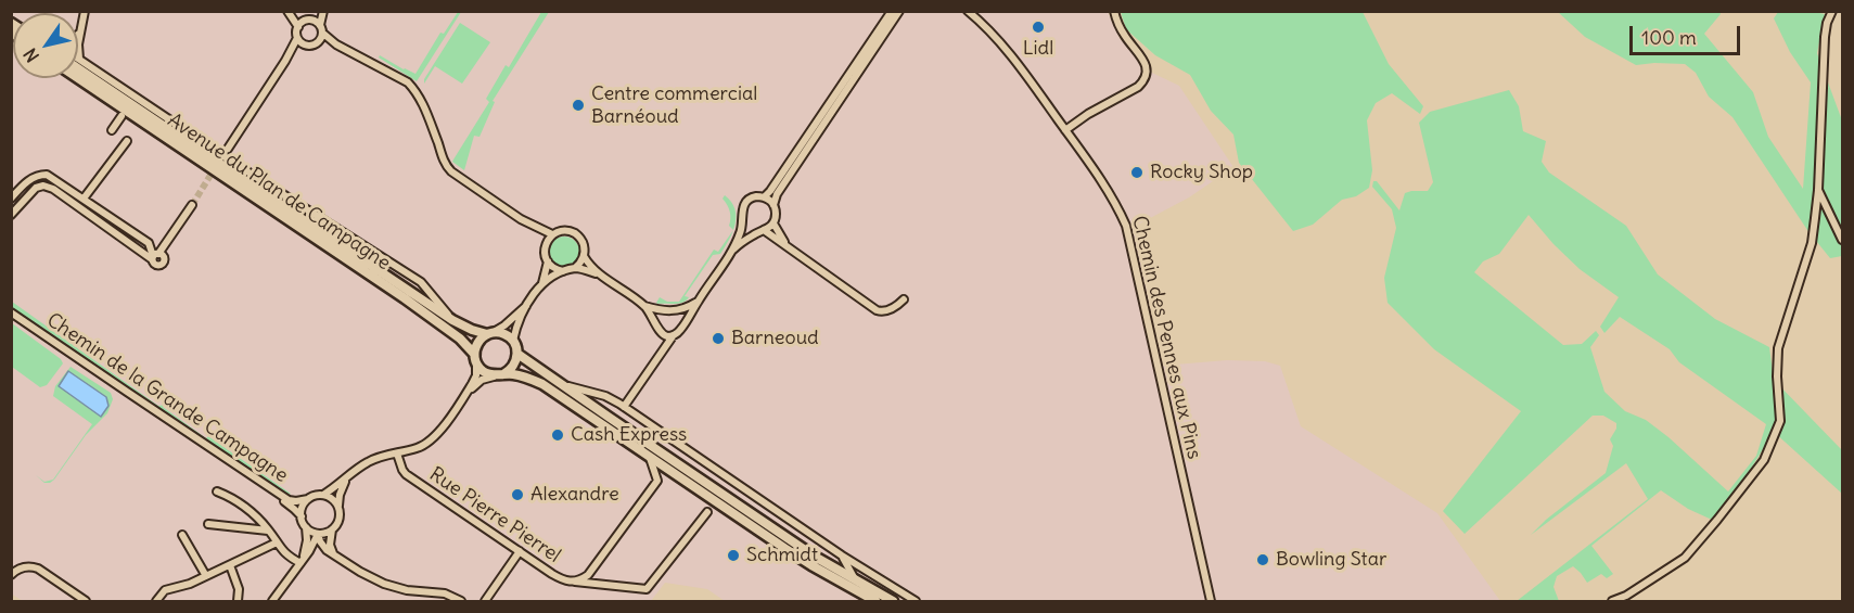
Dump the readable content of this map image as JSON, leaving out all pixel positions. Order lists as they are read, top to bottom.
{
  "streets": {
    "main road": ["Avenue du Plan de Campagne"],
    "street": ["Chemin des Pennes aux Pins", "Chemin de la Grande Campagne", "Rue Pierre Pierrel"]
  },
  "places": [
    "Lidl",
    "Centre commercial Barnéoud",
    "Rocky Shop",
    "Barneoud",
    "Cash Express",
    "Alexandre",
    "Schmidt",
    "Bowling Star"
  ],
  "scale_bar": "100 m",
  "north": "bottom left"
}
